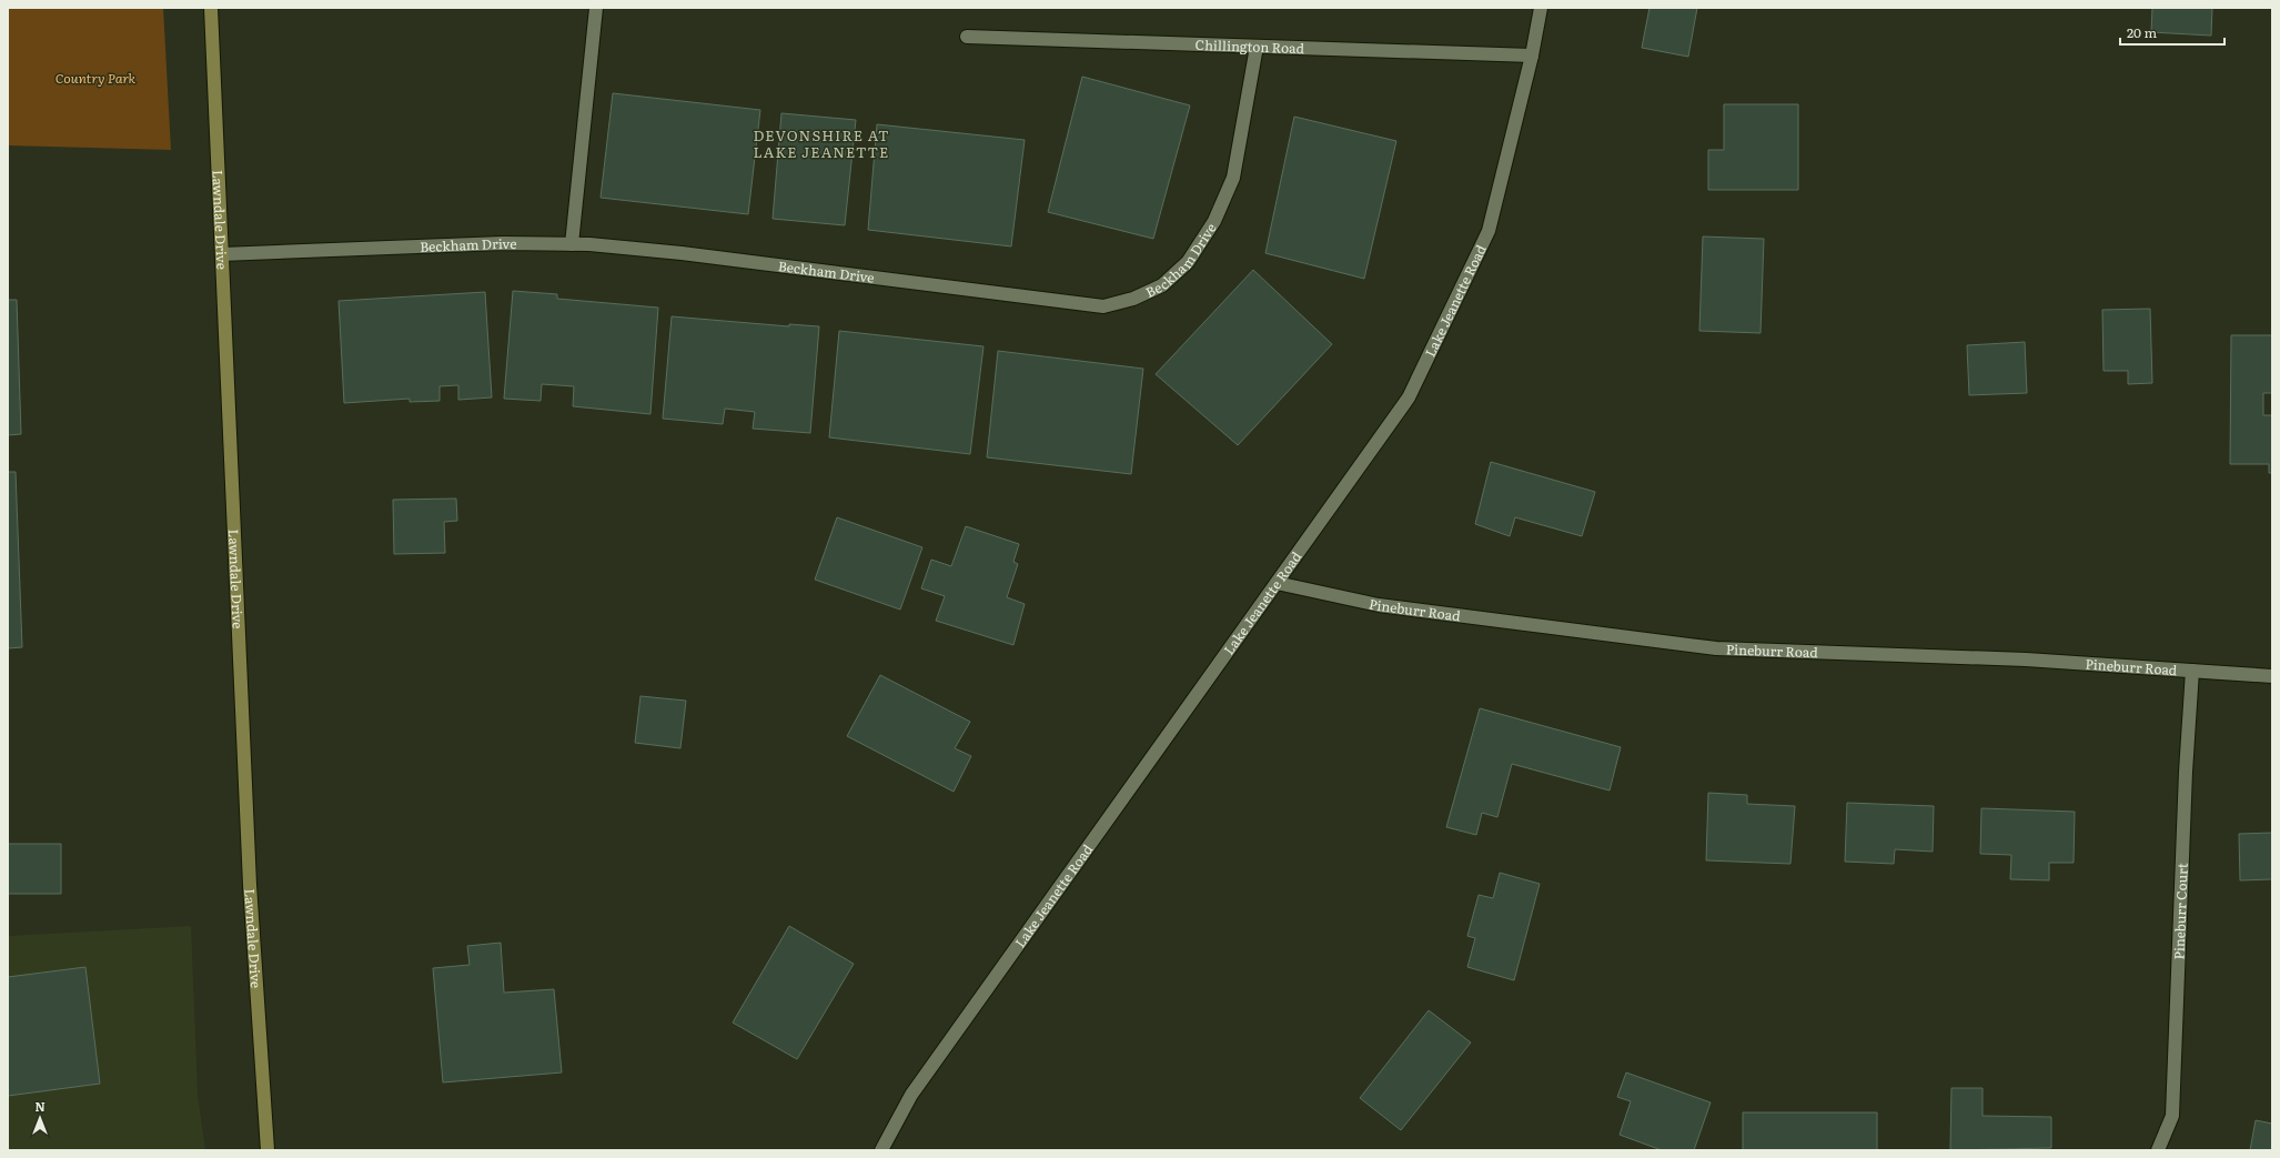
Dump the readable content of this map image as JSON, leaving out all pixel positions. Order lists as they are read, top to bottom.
{
  "streets": {
    "main road": ["Lawndale Drive"],
    "street": [
      "Chillington Road",
      "Beckham Drive",
      "Lake Jeanette Road",
      "Pineburr Road",
      "Pineburr Court"
    ]
  },
  "crossings": [
    ["Chillington Road", "Beckham Drive"],
    ["Chillington Road", "Lake Jeanette Road"],
    ["Lawndale Drive", "Beckham Drive"],
    ["Lake Jeanette Road", "Pineburr Road"],
    ["Pineburr Road", "Pineburr Court"]
  ],
  "districts": ["DEVONSHIRE AT LAKE JEANETTE"],
  "parks": ["Country Park"],
  "scale_bar": "20 m",
  "north": "top"
}
